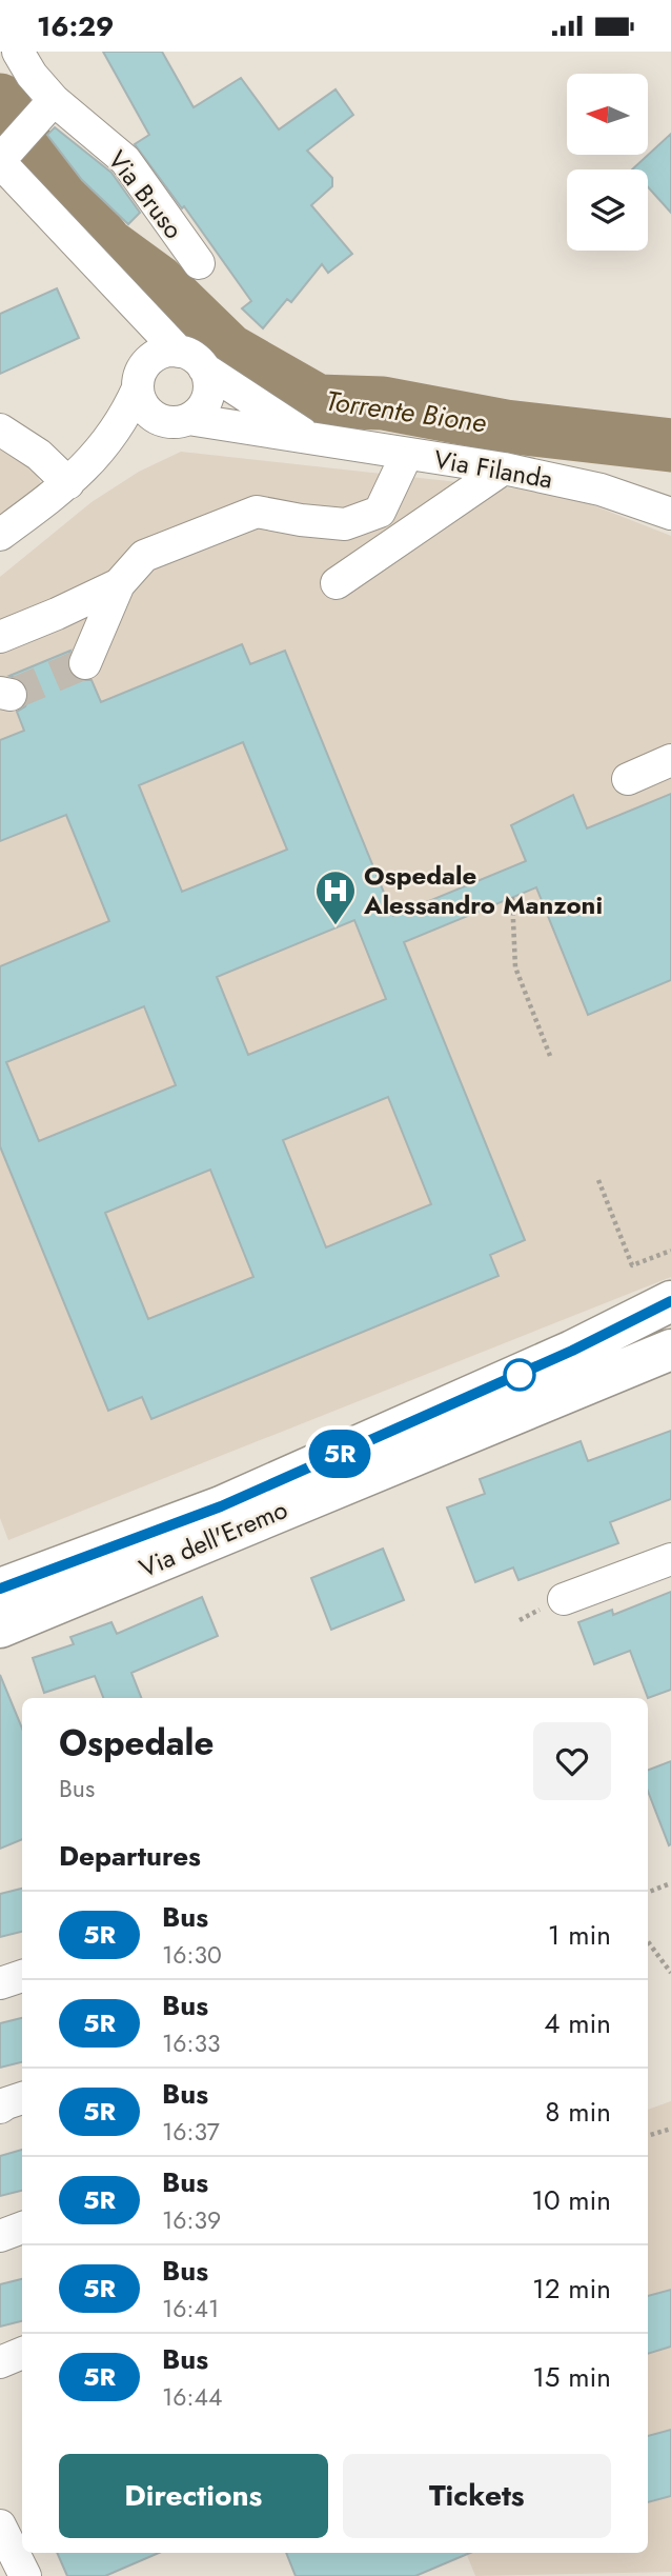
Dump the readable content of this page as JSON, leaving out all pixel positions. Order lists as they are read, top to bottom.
{
  "streets": {
    "main road": ["Via dell'Eremo"],
    "street": ["Via Bruso", "Via Filanda"]
  },
  "crossings": [
    ["Via Bruso", "Via Filanda"]
  ],
  "water": ["Torrente Bione"],
  "places": {
    "hospital": ["Ospedale Alessandro Manzoni"]
  },
  "lines": ["bus line 5R"],
  "north": "left",
  "page": {
    "status": "16:29",
    "on_map": "5R",
    "heading": [
      ["Ospedale", "Bus"],
      "Departures"
    ],
    "list": [
      {
        "mark": "5R",
        "name": "Bus",
        "note": "16:30",
        "value": "1 min"
      },
      {
        "mark": "5R",
        "name": "Bus",
        "note": "16:33",
        "value": "4 min"
      },
      {
        "mark": "5R",
        "name": "Bus",
        "note": "16:37",
        "value": "8 min"
      },
      {
        "mark": "5R",
        "name": "Bus",
        "note": "16:39",
        "value": "10 min"
      },
      {
        "mark": "5R",
        "name": "Bus",
        "note": "16:41",
        "value": "12 min"
      },
      {
        "mark": "5R",
        "name": "Bus",
        "note": "16:44",
        "value": "15 min"
      }
    ],
    "buttons": ["Directions", "Tickets"]
  }
}
